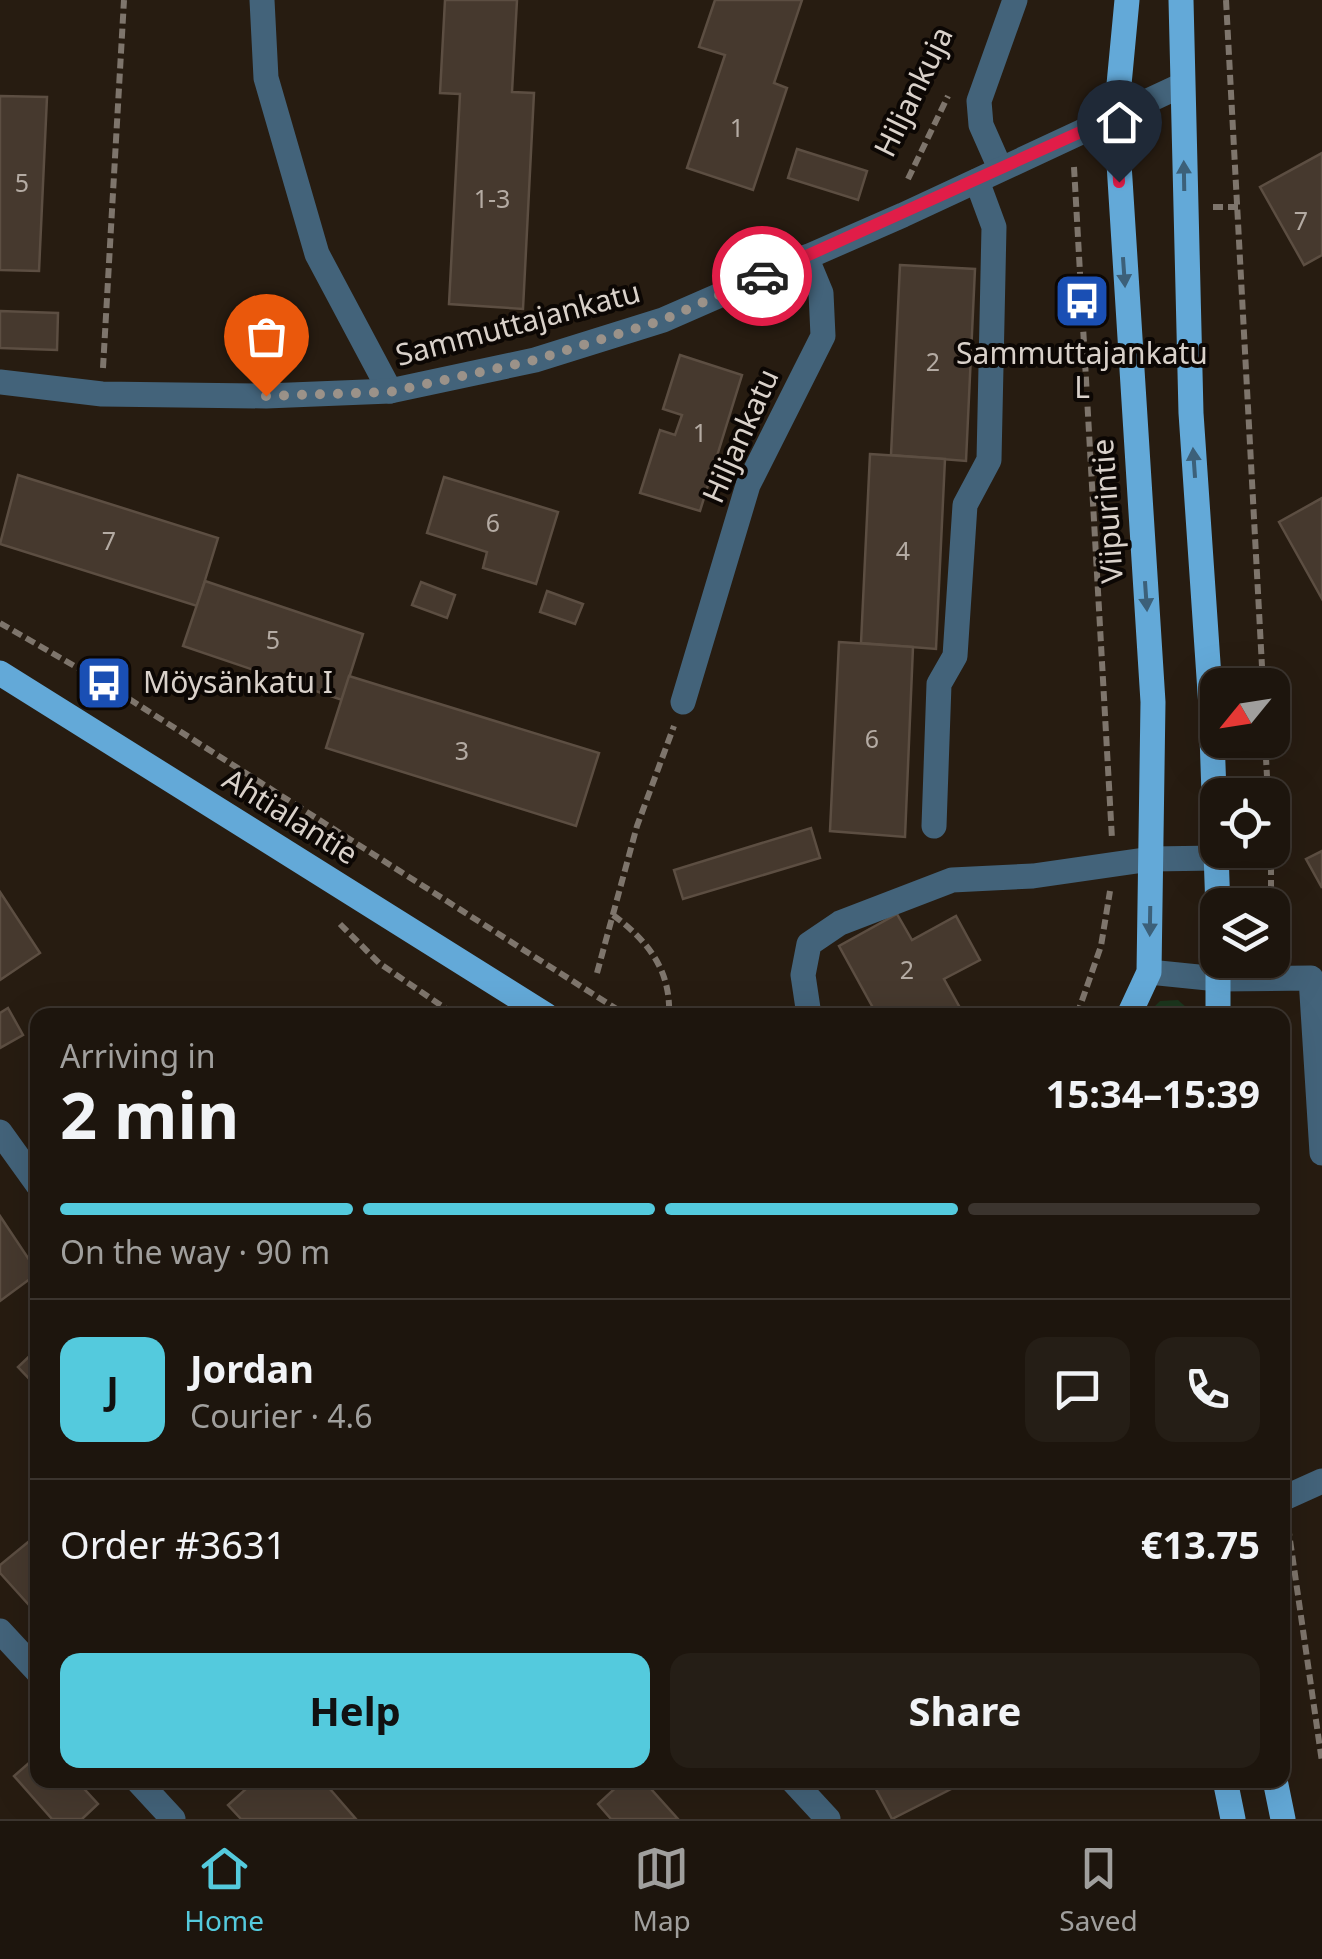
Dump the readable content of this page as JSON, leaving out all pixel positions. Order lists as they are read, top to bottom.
{
  "streets": {
    "main road": ["Viipurintie", "Ahtialantie"],
    "street": ["Hiljankuja", "Sammuttajankatu", "Hiljankatu"]
  },
  "crossings": [
    ["Hiljankuja", "Sammuttajankatu"],
    ["Sammuttajankatu", "Hiljankatu"],
    ["Sammuttajankatu", "Viipurintie"]
  ],
  "places": {
    "bus stop": ["Sammuttajankatu L", "Möysänkatu I"]
  },
  "house_numbers": [
    "1",
    "5",
    "1-3",
    "7",
    "2",
    "1",
    "6",
    "7",
    "4",
    "5",
    "6",
    "3",
    "2"
  ],
  "north": "bottom left",
  "page": {
    "heading": ["2 min", "Arriving in", "15:34–15:39"],
    "panel": [
      "Jordan",
      "Courier · 4.6",
      "Order #3631",
      "€13.75"
    ],
    "bar": "On the way · 90 m",
    "round": "J",
    "buttons": ["Help", "Share"],
    "tabs": ["Home", "Map", "Saved"]
  }
}
